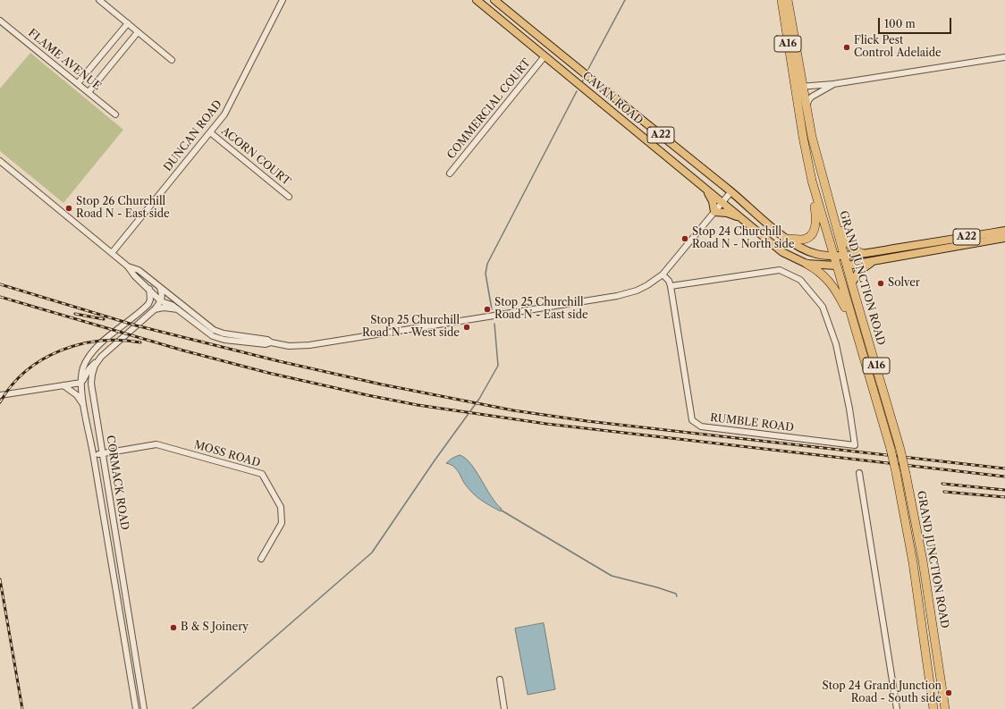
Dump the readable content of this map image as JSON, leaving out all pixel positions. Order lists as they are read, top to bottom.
{
  "streets": {
    "highway": [
      "A16",
      "CAVAN ROAD",
      "A22",
      "GRAND JUNCTION ROAD"
    ],
    "street": [
      "FLAME AVENUE",
      "COMMERCIAL COURT",
      "DUNCAN ROAD",
      "ACORN COURT",
      "RUMBLE ROAD",
      "MOSS ROAD",
      "CORMACK ROAD"
    ]
  },
  "crossings": [
    ["CAVAN ROAD", "COMMERCIAL COURT"],
    ["CAVAN ROAD", "A22"],
    ["CAVAN ROAD", "GRAND JUNCTION ROAD"],
    ["A22", "GRAND JUNCTION ROAD"],
    ["DUNCAN ROAD", "ACORN COURT"],
    ["MOSS ROAD", "CORMACK ROAD"]
  ],
  "places": [
    "Flick Pest Control Adelaide",
    "Stop 26 Churchill Road N - East side",
    "Stop 24 Churchill Road N - North side",
    "Solver",
    "Stop 25 Churchill Road N - East side",
    "Stop 25 Churchill Road N - West side",
    "B & S Joinery",
    "Stop 24 Grand Junction Road - South side"
  ],
  "scale_bar": "100 m"
}
